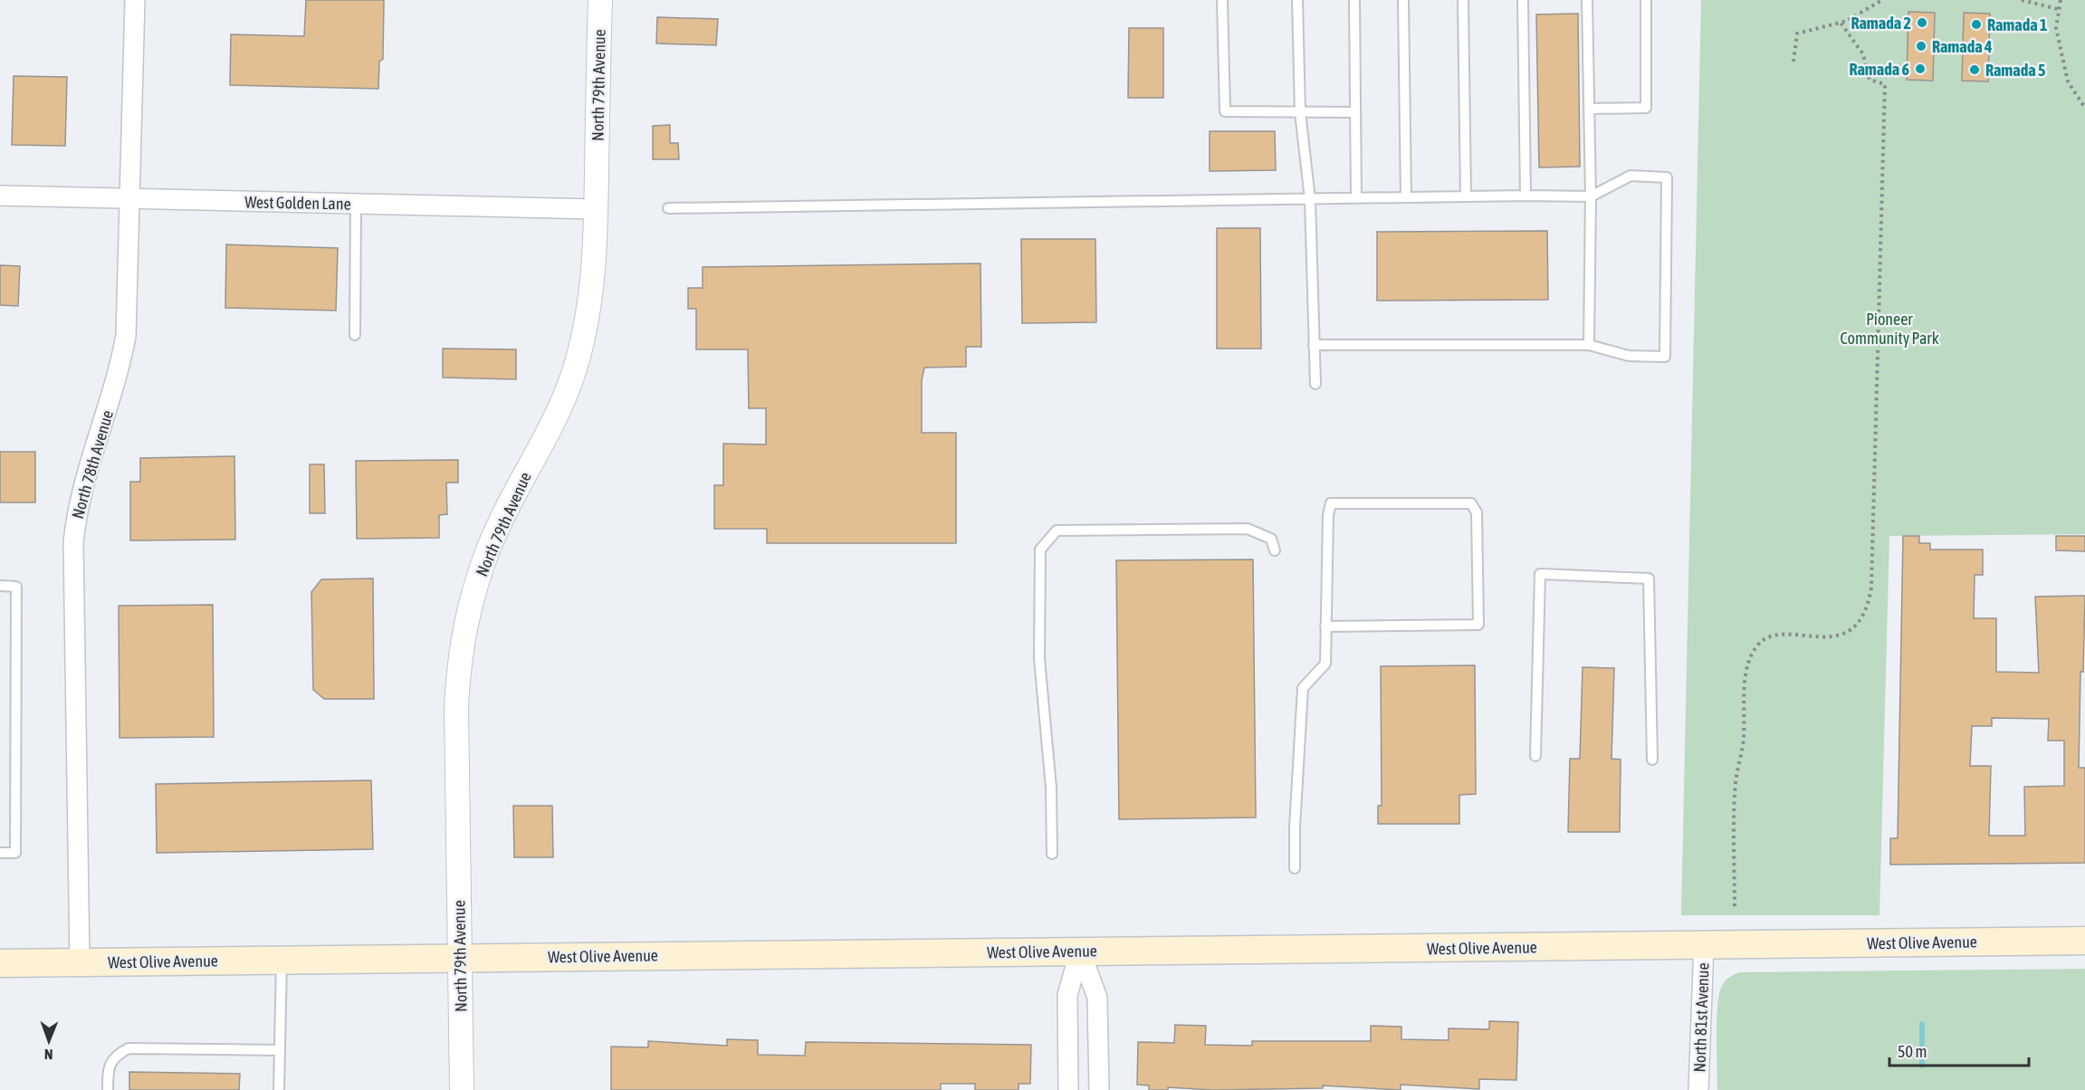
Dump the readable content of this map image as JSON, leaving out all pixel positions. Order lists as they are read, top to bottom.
{
  "streets": {
    "main road": ["West Olive Avenue"],
    "street": [
      "North 79th Avenue",
      "West Golden Lane",
      "North 78th Avenue",
      "North 81st Avenue"
    ]
  },
  "crossings": [
    ["North 79th Avenue", "West Golden Lane"],
    ["North 79th Avenue", "West Olive Avenue"],
    ["West Golden Lane", "North 78th Avenue"],
    ["North 78th Avenue", "West Olive Avenue"],
    ["West Olive Avenue", "North 81st Avenue"]
  ],
  "parks": ["Pioneer Community Park"],
  "places": [
    "Ramada 2",
    "Ramada 1",
    "Ramada 4",
    "Ramada 6",
    "Ramada 5"
  ],
  "scale_bar": "50 m",
  "north": "bottom"
}
